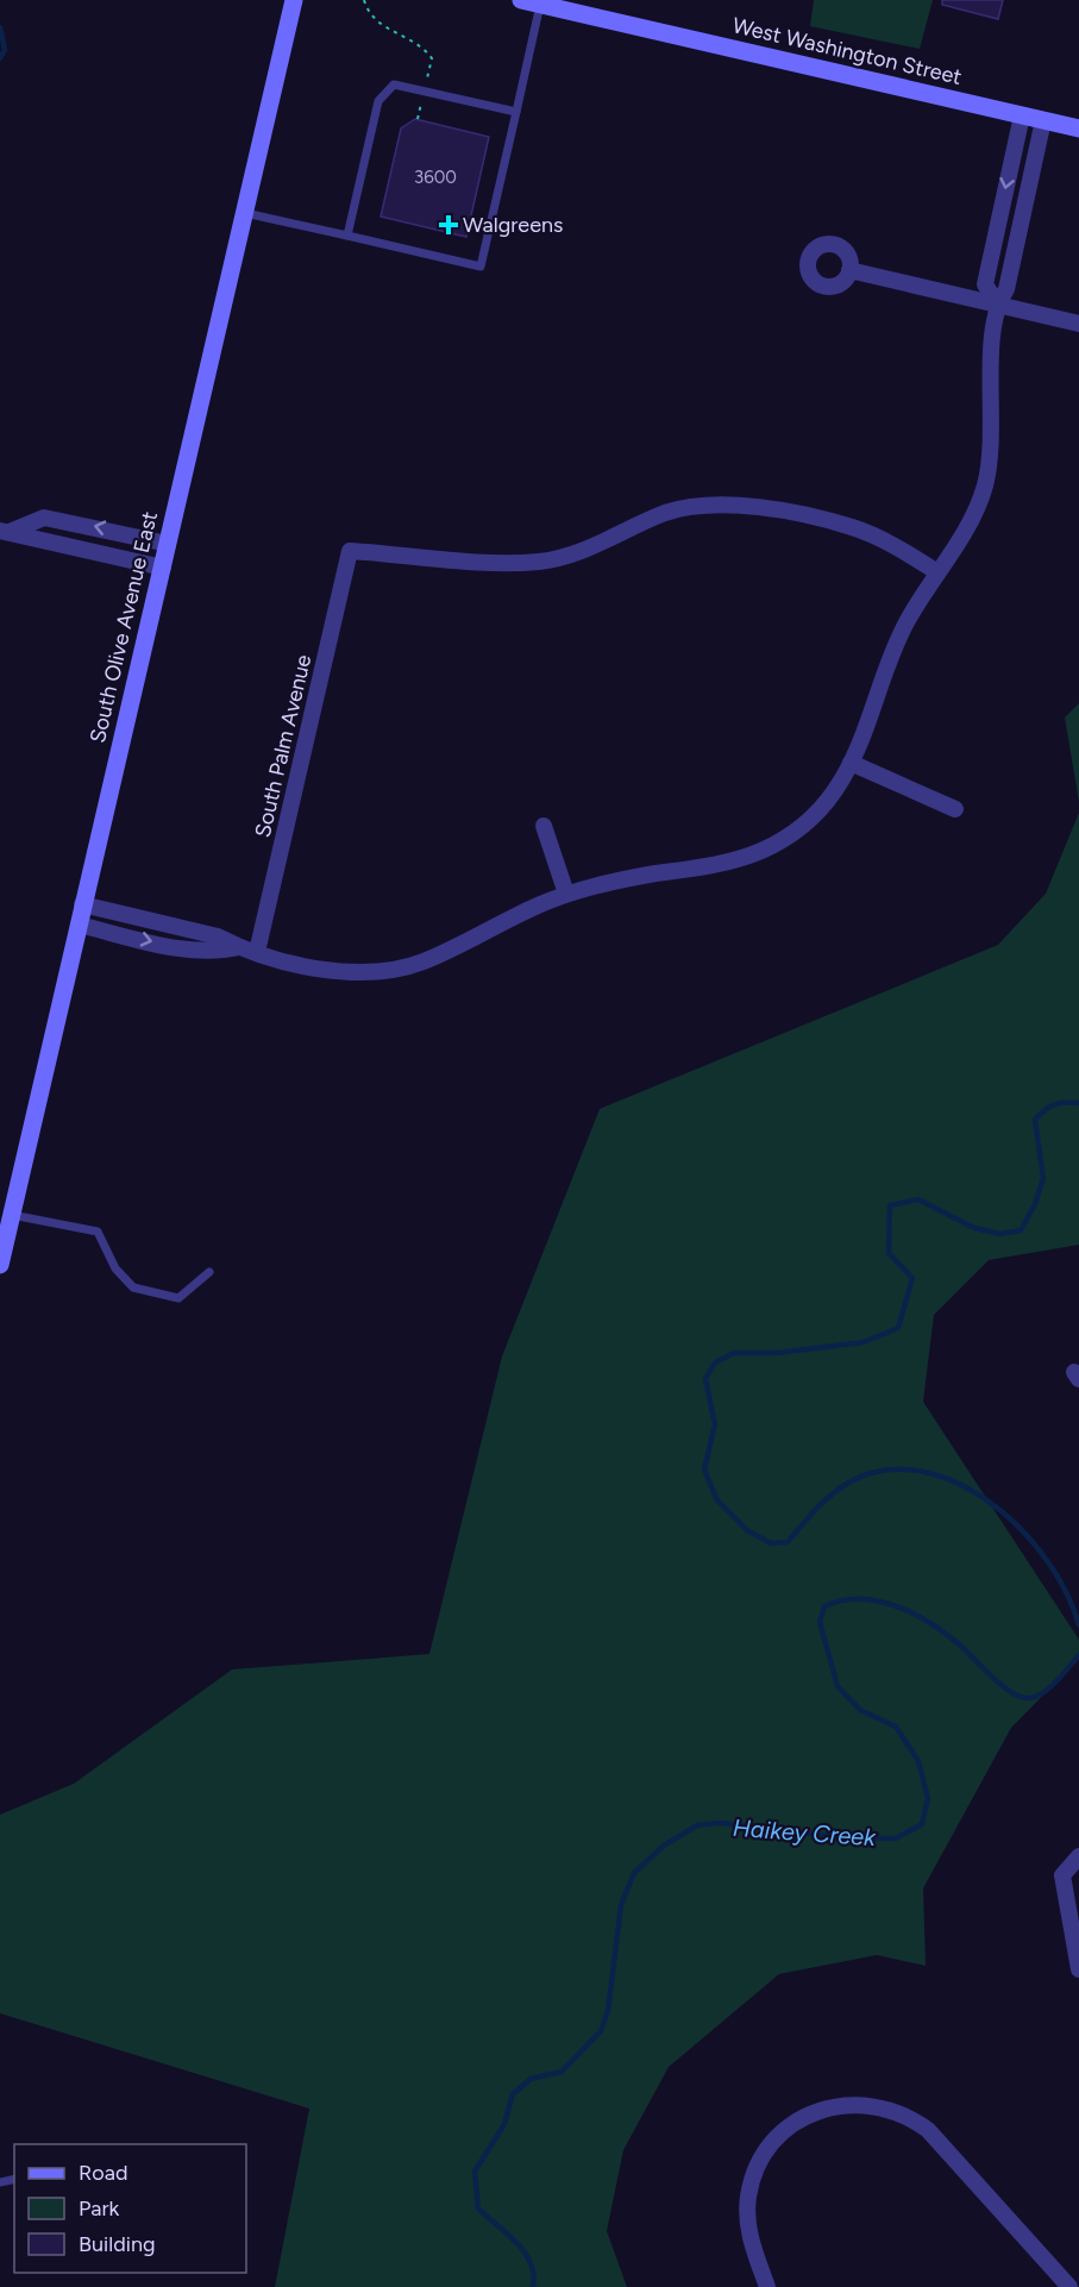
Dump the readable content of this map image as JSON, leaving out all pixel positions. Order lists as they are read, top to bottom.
{
  "streets": {
    "street": ["West Washington Street", "South Olive Avenue East", "South Palm Avenue"]
  },
  "water": ["Haikey Creek"],
  "places": {
    "health": ["Walgreens"]
  },
  "house_numbers": ["3600"],
  "legend": ["Road", "Park", "Building"]
}
